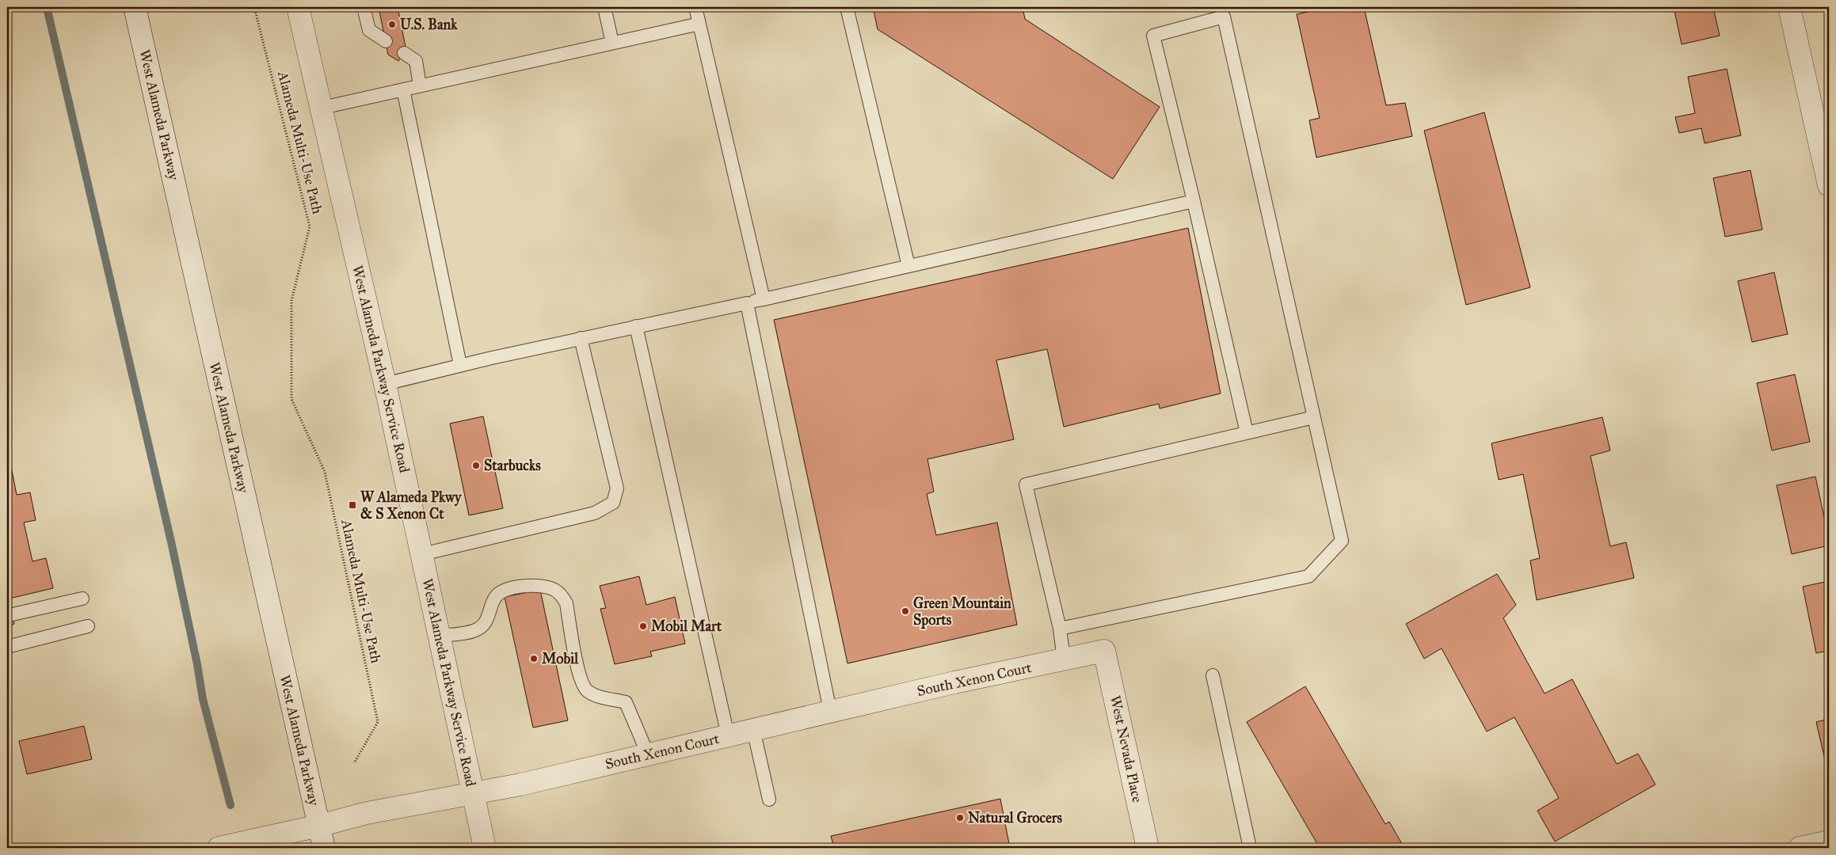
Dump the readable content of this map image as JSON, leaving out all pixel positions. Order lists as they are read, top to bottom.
{
  "streets": {
    "street": [
      "West Alameda Parkway",
      "West Alameda Parkway Service Road",
      "South Xenon Court",
      "West Nevada Place"
    ],
    "path": ["Alameda Multi-Use Path"]
  },
  "crossings": [
    ["West Alameda Parkway", "South Xenon Court"],
    ["West Alameda Parkway Service Road", "South Xenon Court"],
    ["South Xenon Court", "West Nevada Place"]
  ],
  "places": {
    "other": [
      "U.S. Bank",
      "Starbucks",
      "Green Mountain Sports",
      "Mobil Mart",
      "Mobil",
      "Natural Grocers"
    ],
    "transit": ["W Alameda Pkwy & S Xenon Ct"]
  }
}
